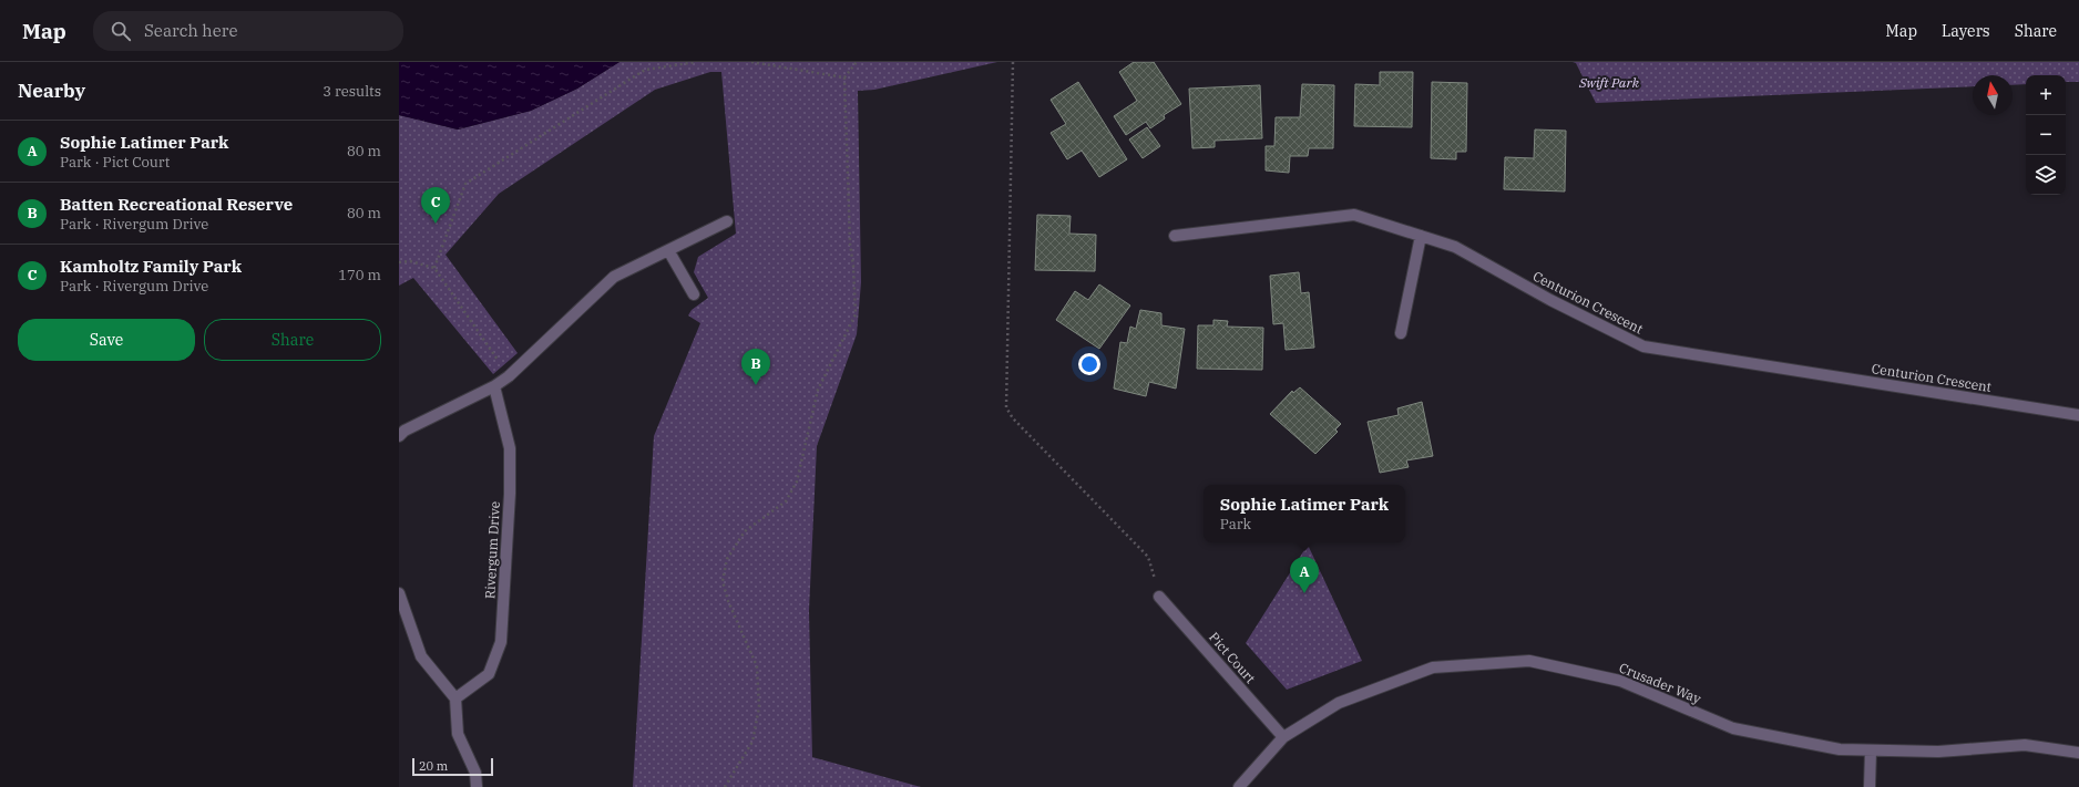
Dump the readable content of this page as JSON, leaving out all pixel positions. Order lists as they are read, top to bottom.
{
  "streets": {
    "street": [
      "Centurion Crescent",
      "Rivergum Drive",
      "Pict Court",
      "Crusader Way"
    ]
  },
  "crossings": [
    ["Pict Court", "Crusader Way"]
  ],
  "parks": ["Swift Park"],
  "scale_bar": "20 m",
  "north": "top",
  "page": {
    "header": "Map",
    "search": "Search here",
    "nav": ["Map", "Layers", "Share"],
    "heading": ["Nearby", "3 results"],
    "map_buttons": ["+", "−"],
    "list": [
      {
        "mark": "A",
        "name": "Sophie Latimer Park",
        "note": "Park · Pict Court",
        "value": "80 m"
      },
      {
        "mark": "B",
        "name": "Batten Recreational Reserve",
        "note": "Park · Rivergum Drive",
        "value": "80 m"
      },
      {
        "mark": "C",
        "name": "Kamholtz Family Park",
        "note": "Park · Rivergum Drive",
        "value": "170 m"
      }
    ],
    "pins": ["C", "B", "A"],
    "buttons": ["Save", "Share"],
    "popup": ["Sophie Latimer Park", "Park"],
    "scale": "20 m"
  }
}
